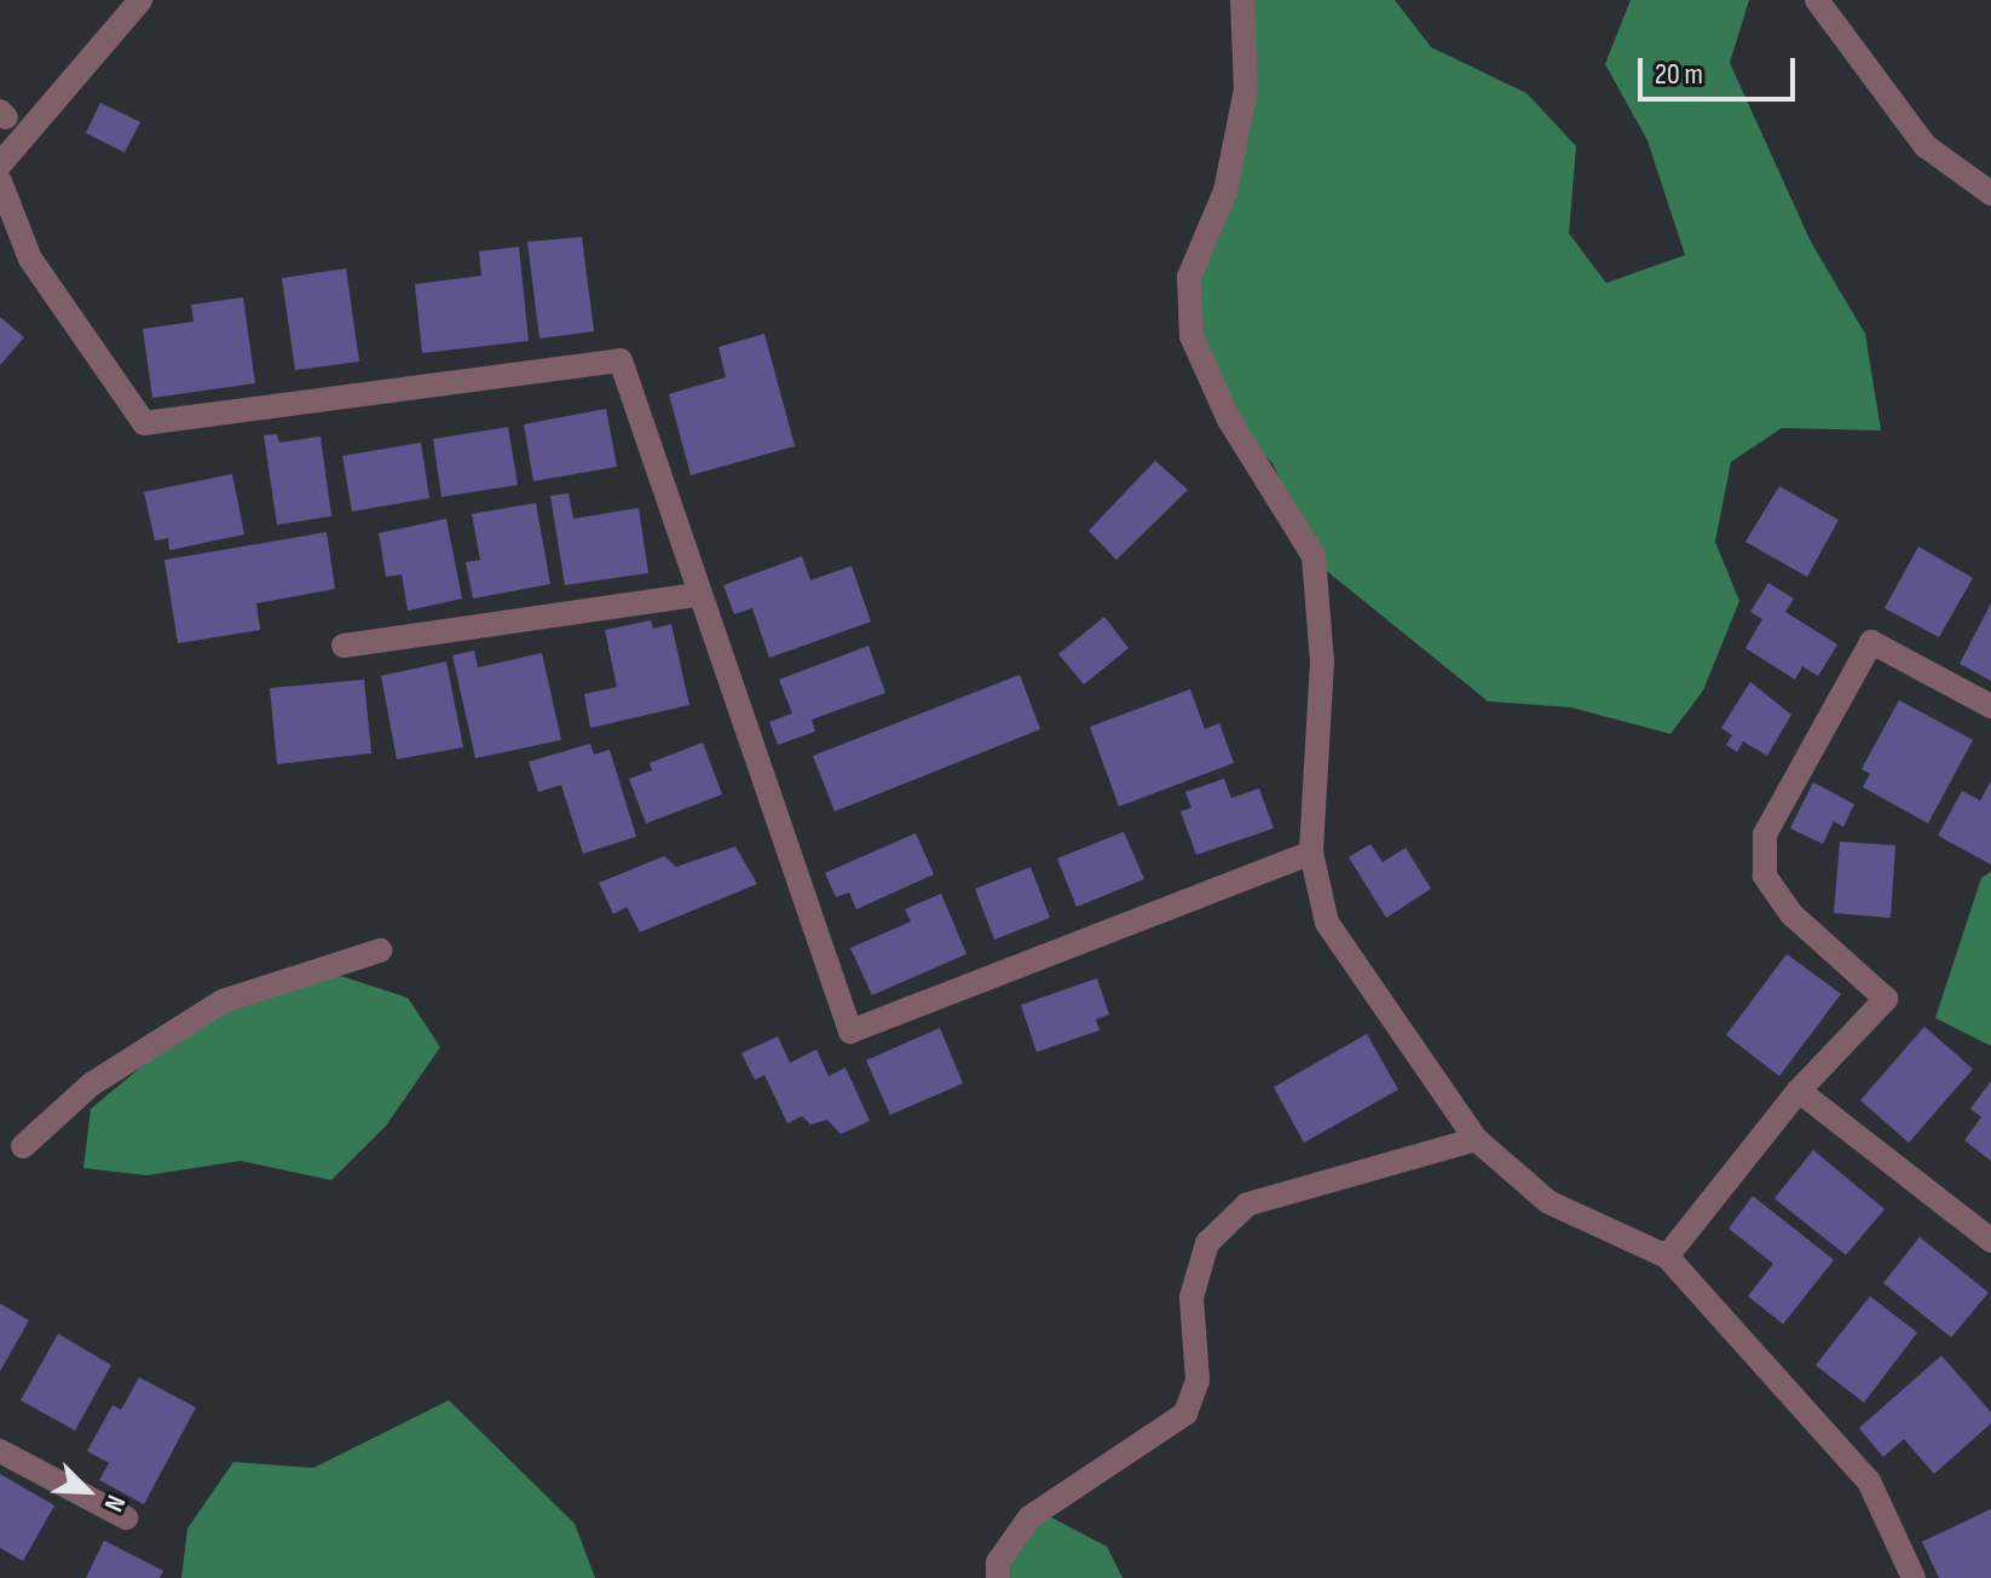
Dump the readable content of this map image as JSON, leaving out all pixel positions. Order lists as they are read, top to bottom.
{
  "scale_bar": "20 m",
  "north": "bottom right"
}
